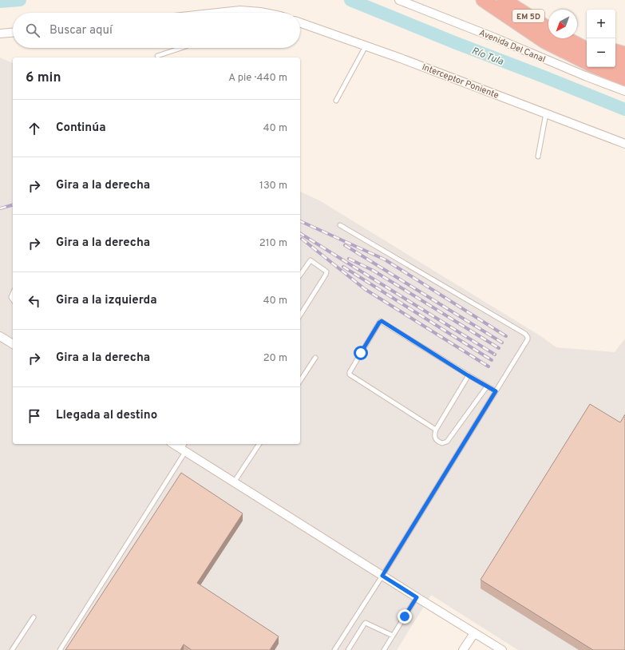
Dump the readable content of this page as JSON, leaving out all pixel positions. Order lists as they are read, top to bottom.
{
  "streets": {
    "highway": ["EM 5D"],
    "street": ["Avenida Del Canal", "Interceptor Poniente"]
  },
  "water": ["Río Tula"],
  "north": "bottom left",
  "page": {
    "map_buttons": ["+", "−"],
    "search": "Buscar aquí",
    "heading": ["6 min", "A pie · 440 m"],
    "list": [
      ["Continúa", "40 m"],
      ["Gira a la derecha", "130 m"],
      ["Gira a la derecha", "210 m"],
      ["Gira a la izquierda", "40 m"],
      ["Gira a la derecha", "20 m"],
      "Llegada al destino"
    ]
  }
}
